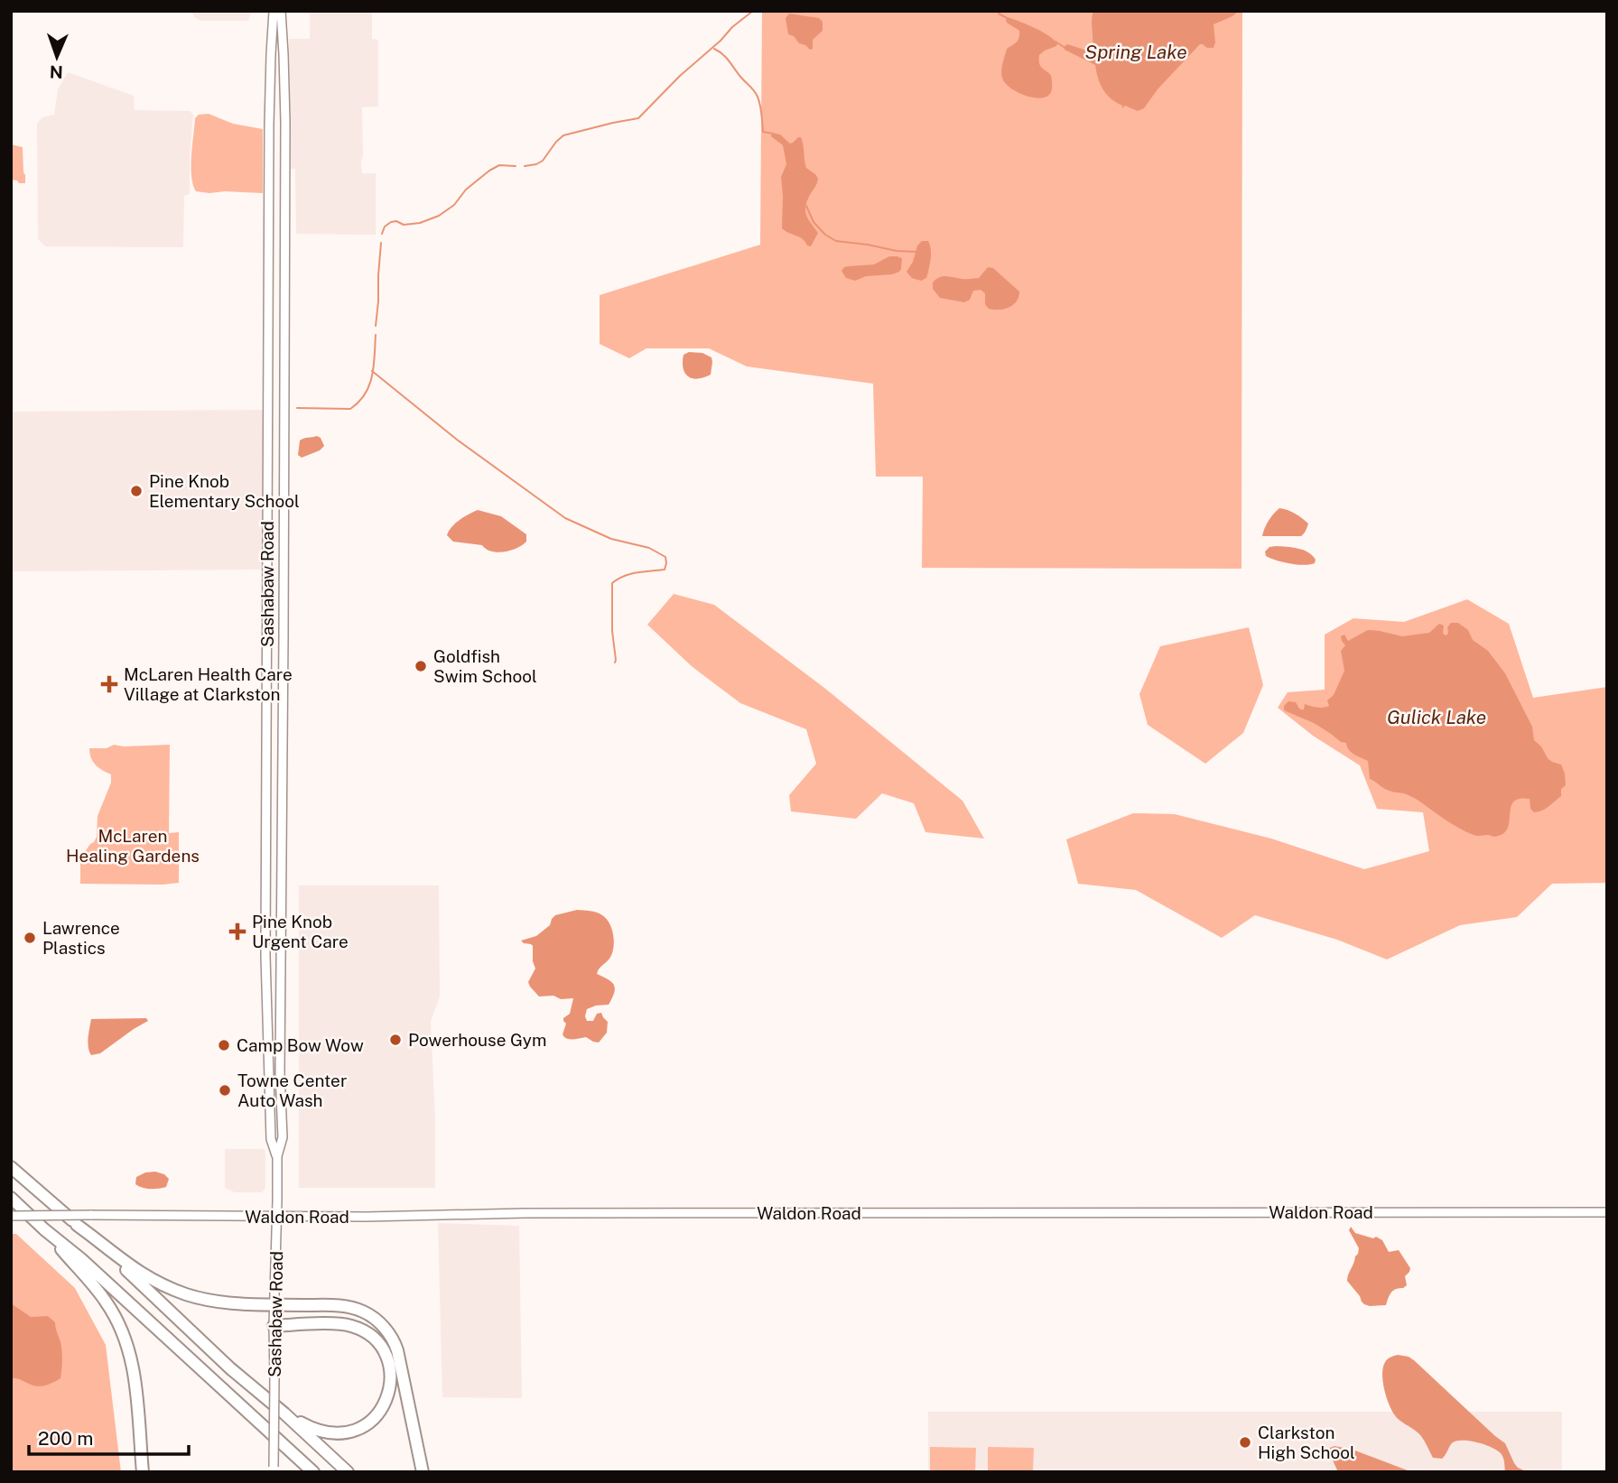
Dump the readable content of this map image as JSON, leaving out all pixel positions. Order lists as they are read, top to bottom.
{
  "streets": {
    "main road": ["Sashabaw Road", "Waldon Road"]
  },
  "crossings": [
    ["Sashabaw Road", "Waldon Road"]
  ],
  "water": ["Spring Lake", "Gulick Lake"],
  "parks": ["McLaren Healing Gardens"],
  "places": {
    "other": [
      "Pine Knob Elementary School",
      "Goldfish Swim School",
      "Lawrence Plastics",
      "Powerhouse Gym",
      "Camp Bow Wow",
      "Towne Center Auto Wash",
      "Clarkston High School"
    ],
    "health": ["McLaren Health Care Village at Clarkston", "Pine Knob Urgent Care"]
  },
  "scale_bar": "200 m",
  "north": "bottom"
}
